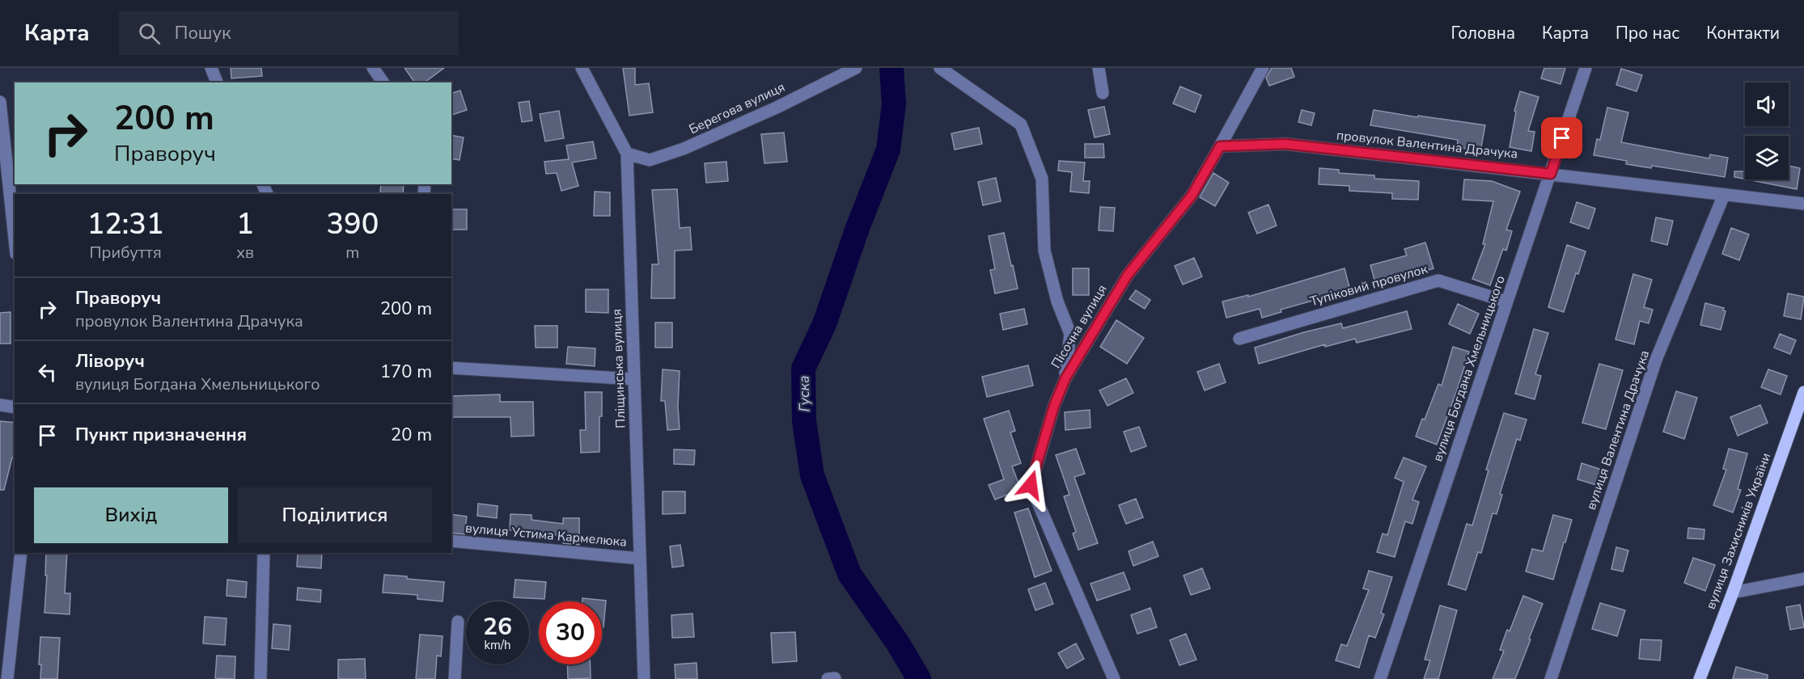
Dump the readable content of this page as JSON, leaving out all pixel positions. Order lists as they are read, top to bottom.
{
  "streets": {
    "main road": ["вулиця Захисників України"],
    "street": [
      "Берегова вулиця",
      "провулок Валентина Драчука",
      "Тупіковий провулок",
      "Пісочна вулиця",
      "Пліщинська вулиця",
      "вулиця Богдана Хмельницького",
      "вулиця Валентина Драчука",
      "вулиця Устима Кармелюка"
    ]
  },
  "crossings": [
    ["Берегова вулиця", "Пліщинська вулиця"],
    ["провулок Валентина Драчука", "Пісочна вулиця"],
    ["провулок Валентина Драчука", "вулиця Богдана Хмельницького"],
    ["провулок Валентина Драчука", "вулиця Валентина Драчука"],
    ["Тупіковий провулок", "вулиця Богдана Хмельницького"],
    ["Пліщинська вулиця", "вулиця Устима Кармелюка"]
  ],
  "water": ["Гуска"],
  "page": {
    "header": "Карта",
    "search": "Пошук",
    "nav": [
      "Головна",
      "Карта",
      "Про нас",
      "Контакти"
    ],
    "turn": ["200 m", "Праворуч"],
    "eta": [
      "12:31",
      "Прибуття",
      "1",
      "хв",
      "390",
      "m"
    ],
    "list": [
      {
        "name": "Праворуч",
        "note": "провулок Валентина Драчука",
        "value": "200 m"
      },
      {
        "name": "Ліворуч",
        "note": "вулиця Богдана Хмельницького",
        "value": "170 m"
      },
      {
        "name": "Пункт призначення",
        "value": "20 m"
      }
    ],
    "buttons": ["Вихід", "Поділитися"],
    "speed": "26 km/h",
    "limit": "30"
  }
}
